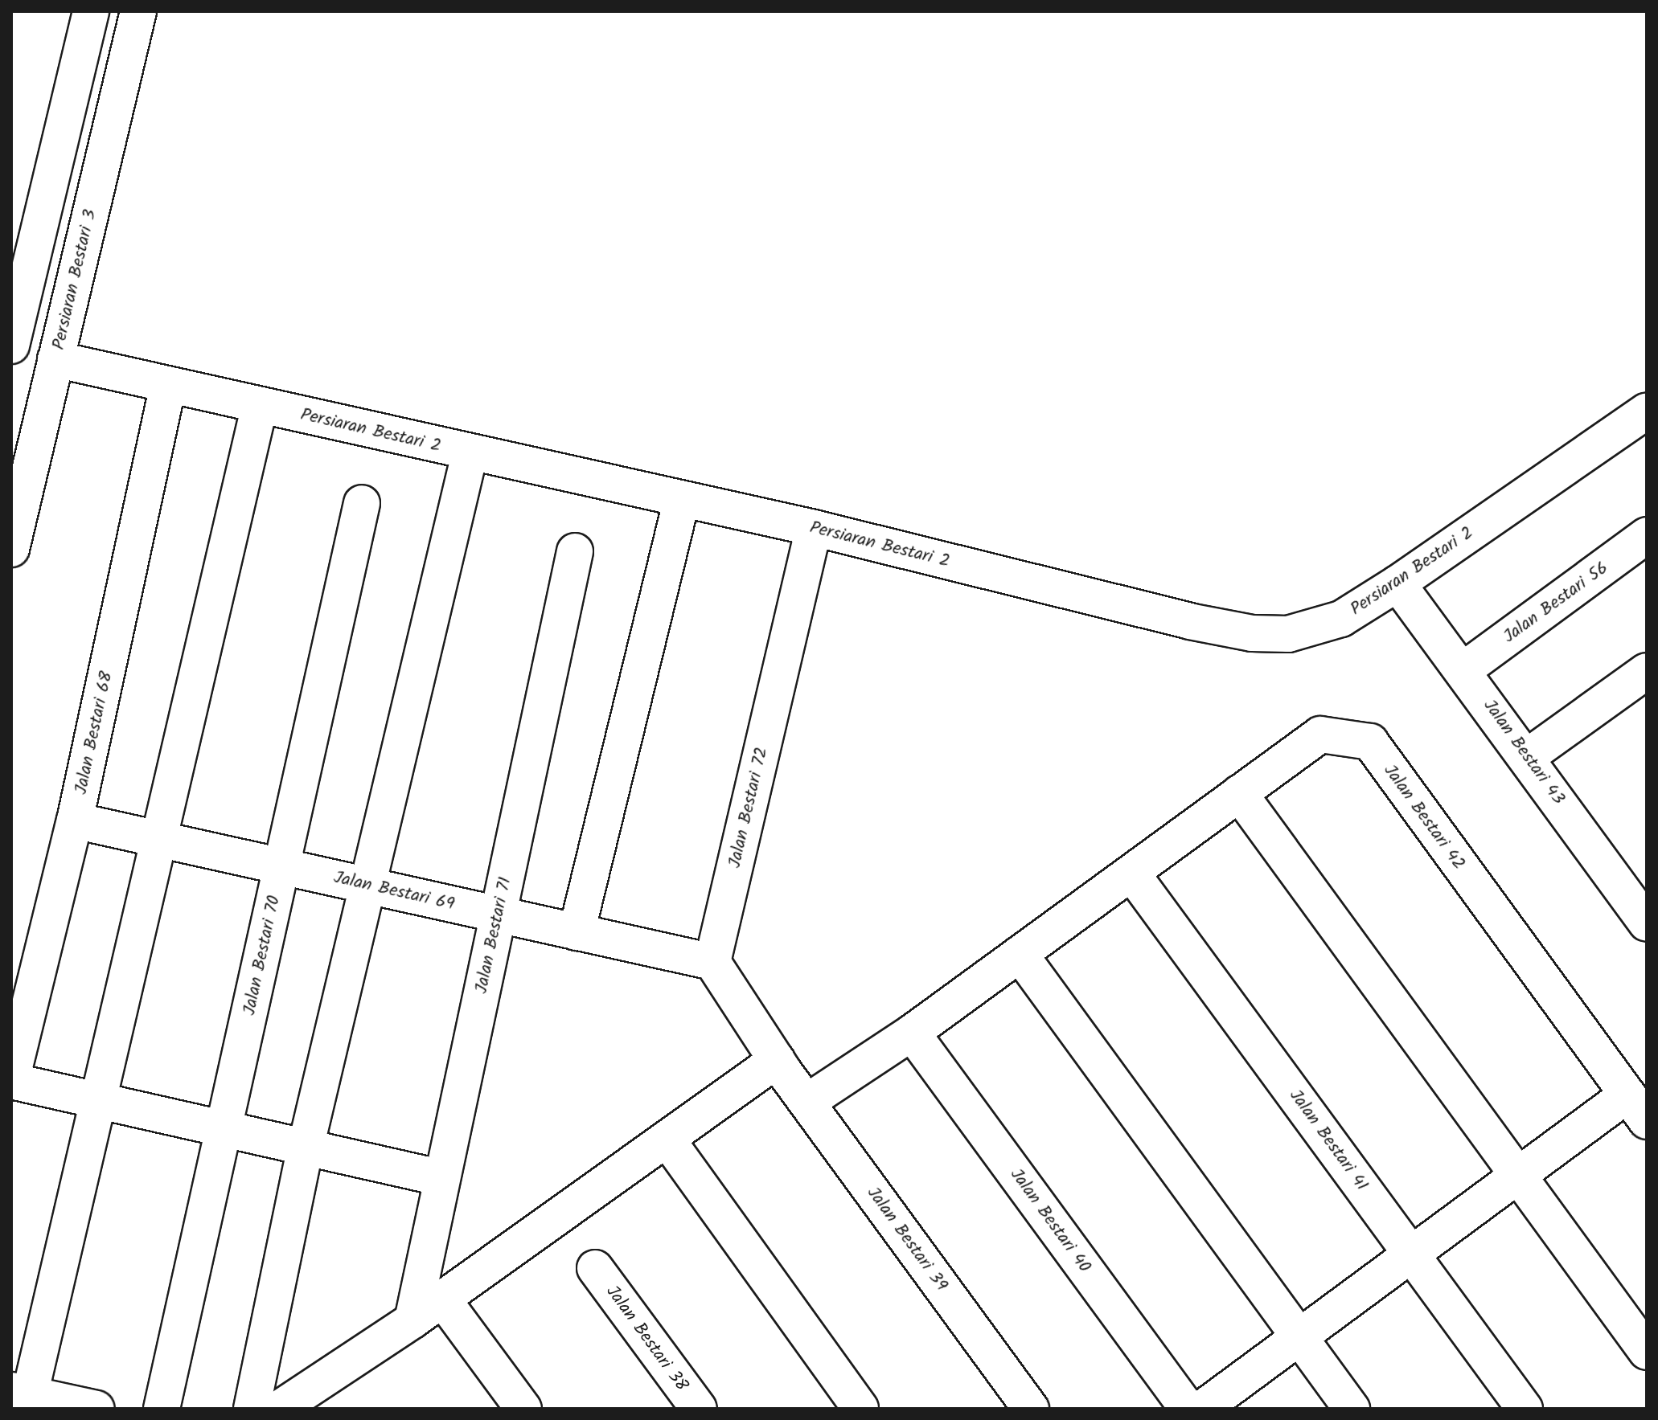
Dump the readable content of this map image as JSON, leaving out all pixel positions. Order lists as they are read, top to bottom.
{
  "streets": {
    "street": [
      "Persiaran Bestari 3",
      "Persiaran Bestari 2",
      "Jalan Bestari 56",
      "Jalan Bestari 68",
      "Jalan Bestari 43",
      "Jalan Bestari 72",
      "Jalan Bestari 42",
      "Jalan Bestari 69",
      "Jalan Bestari 71",
      "Jalan Bestari 70",
      "Jalan Bestari 41",
      "Jalan Bestari 40",
      "Jalan Bestari 39",
      "Jalan Bestari 38"
    ]
  },
  "crossings": [
    ["Persiaran Bestari 3", "Persiaran Bestari 2"],
    ["Persiaran Bestari 2", "Jalan Bestari 68"],
    ["Persiaran Bestari 2", "Jalan Bestari 43"],
    ["Persiaran Bestari 2", "Jalan Bestari 72"],
    ["Jalan Bestari 56", "Jalan Bestari 43"],
    ["Jalan Bestari 68", "Jalan Bestari 69"],
    ["Jalan Bestari 72", "Jalan Bestari 69"],
    ["Jalan Bestari 42", "Jalan Bestari 41"],
    ["Jalan Bestari 42", "Jalan Bestari 40"],
    ["Jalan Bestari 42", "Jalan Bestari 39"],
    ["Jalan Bestari 69", "Jalan Bestari 71"],
    ["Jalan Bestari 69", "Jalan Bestari 70"]
  ]
}
